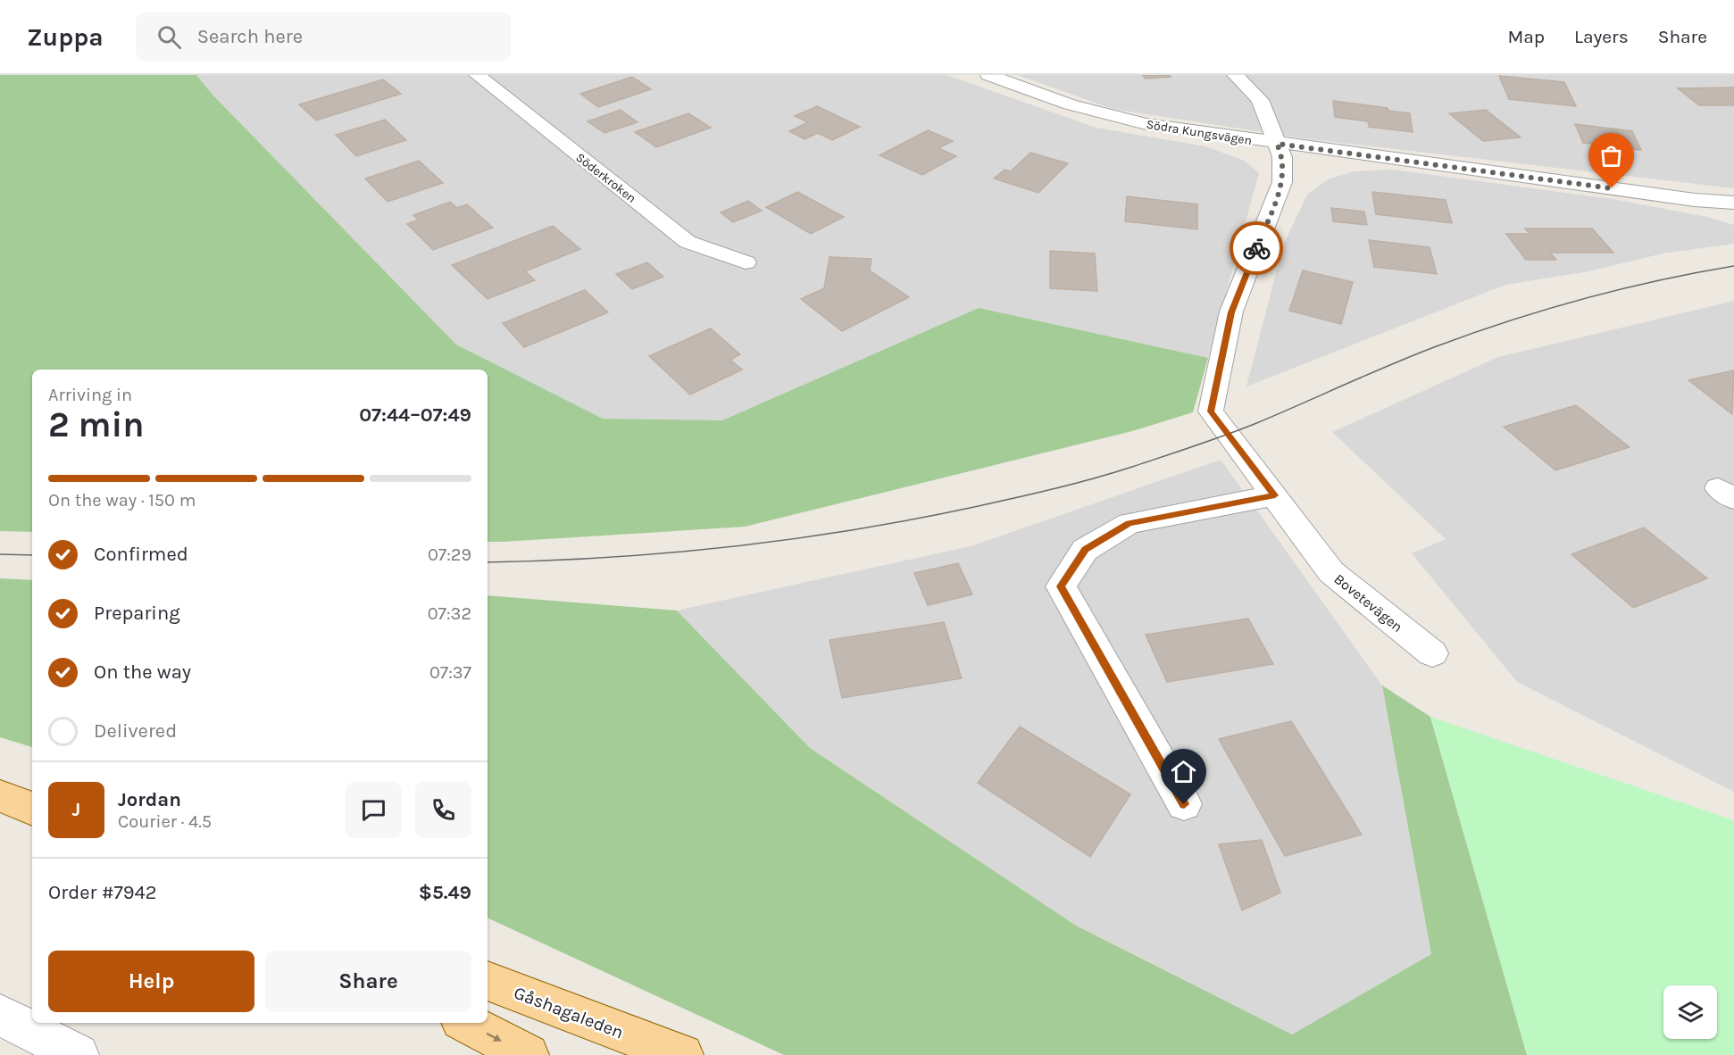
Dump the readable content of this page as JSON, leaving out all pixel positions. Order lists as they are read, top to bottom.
{
  "streets": {
    "main road": ["Gåshagaleden"],
    "street": ["Södra Kungsvägen", "Söderkroken", "Bovetevägen"]
  },
  "crossings": [
    ["Södra Kungsvägen", "Bovetevägen"]
  ],
  "page": {
    "header": "Zuppa",
    "search": "Search here",
    "nav": ["Map", "Layers", "Share"],
    "heading": ["2 min", "Arriving in", "07:44–07:49"],
    "panel": [
      "Jordan",
      "Courier · 4.5",
      "Order #7942",
      "$5.49"
    ],
    "bar": "On the way · 150 m",
    "list": [
      ["Confirmed", "07:29"],
      ["Preparing", "07:32"],
      ["On the way", "07:37"],
      "Delivered"
    ],
    "round": "J",
    "buttons": ["Help", "Share"]
  }
}
